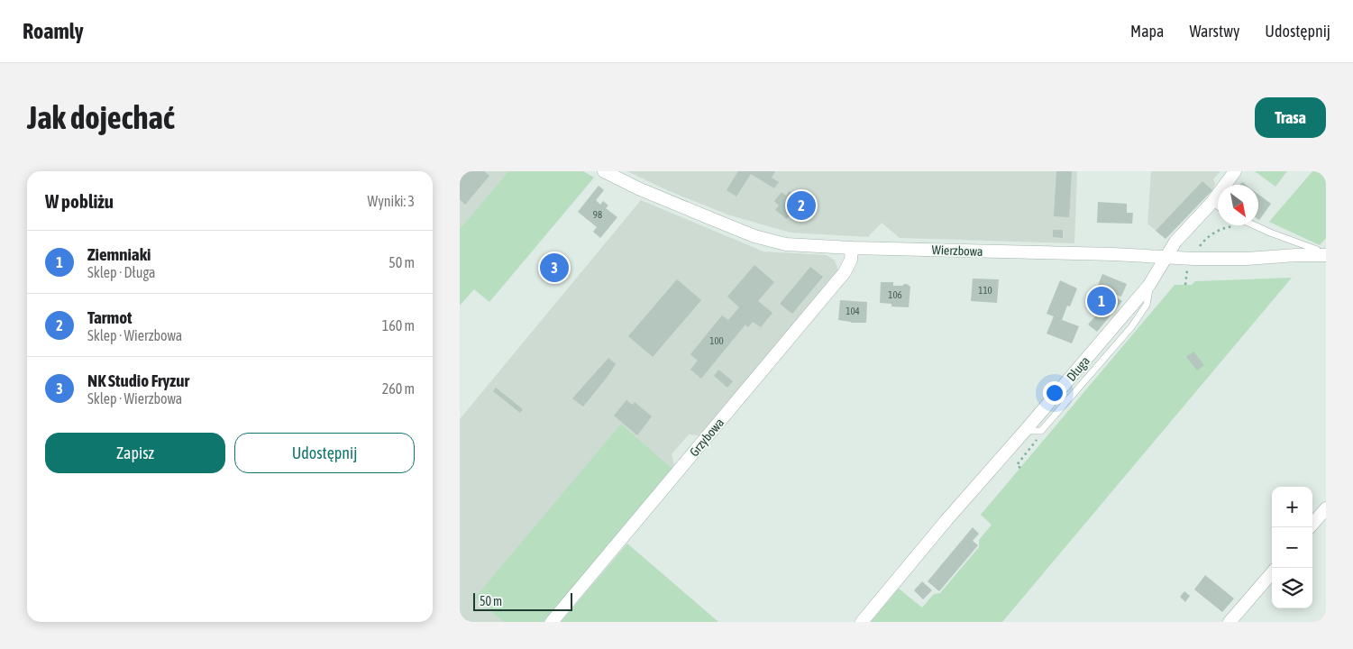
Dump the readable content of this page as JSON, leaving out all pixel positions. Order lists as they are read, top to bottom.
{
  "streets": {
    "street": ["Wierzbowa", "Długa", "Grzybowa"]
  },
  "crossings": [
    ["Wierzbowa", "Długa"],
    ["Wierzbowa", "Grzybowa"]
  ],
  "house_numbers": [
    "98",
    "110",
    "106",
    "104",
    "100"
  ],
  "scale_bar": "50 m",
  "north": "bottom right",
  "page": {
    "header": "Roamly",
    "nav": ["Mapa", "Warstwy", "Udostępnij"],
    "buttons": [
      "Trasa",
      ["Zapisz", "Udostępnij"]
    ],
    "title": "Jak dojechać",
    "heading": ["W pobliżu", "Wyniki: 3"],
    "pins": ["2", "3", "1"],
    "list": [
      {
        "mark": "1",
        "name": "Ziemniaki",
        "note": "Sklep · Długa",
        "value": "50 m"
      },
      {
        "mark": "2",
        "name": "Tarmot",
        "note": "Sklep · Wierzbowa",
        "value": "160 m"
      },
      {
        "mark": "3",
        "name": "NK Studio Fryzur",
        "note": "Sklep · Wierzbowa",
        "value": "260 m"
      }
    ],
    "map_buttons": ["+", "−"],
    "scale": "50 m"
  }
}
